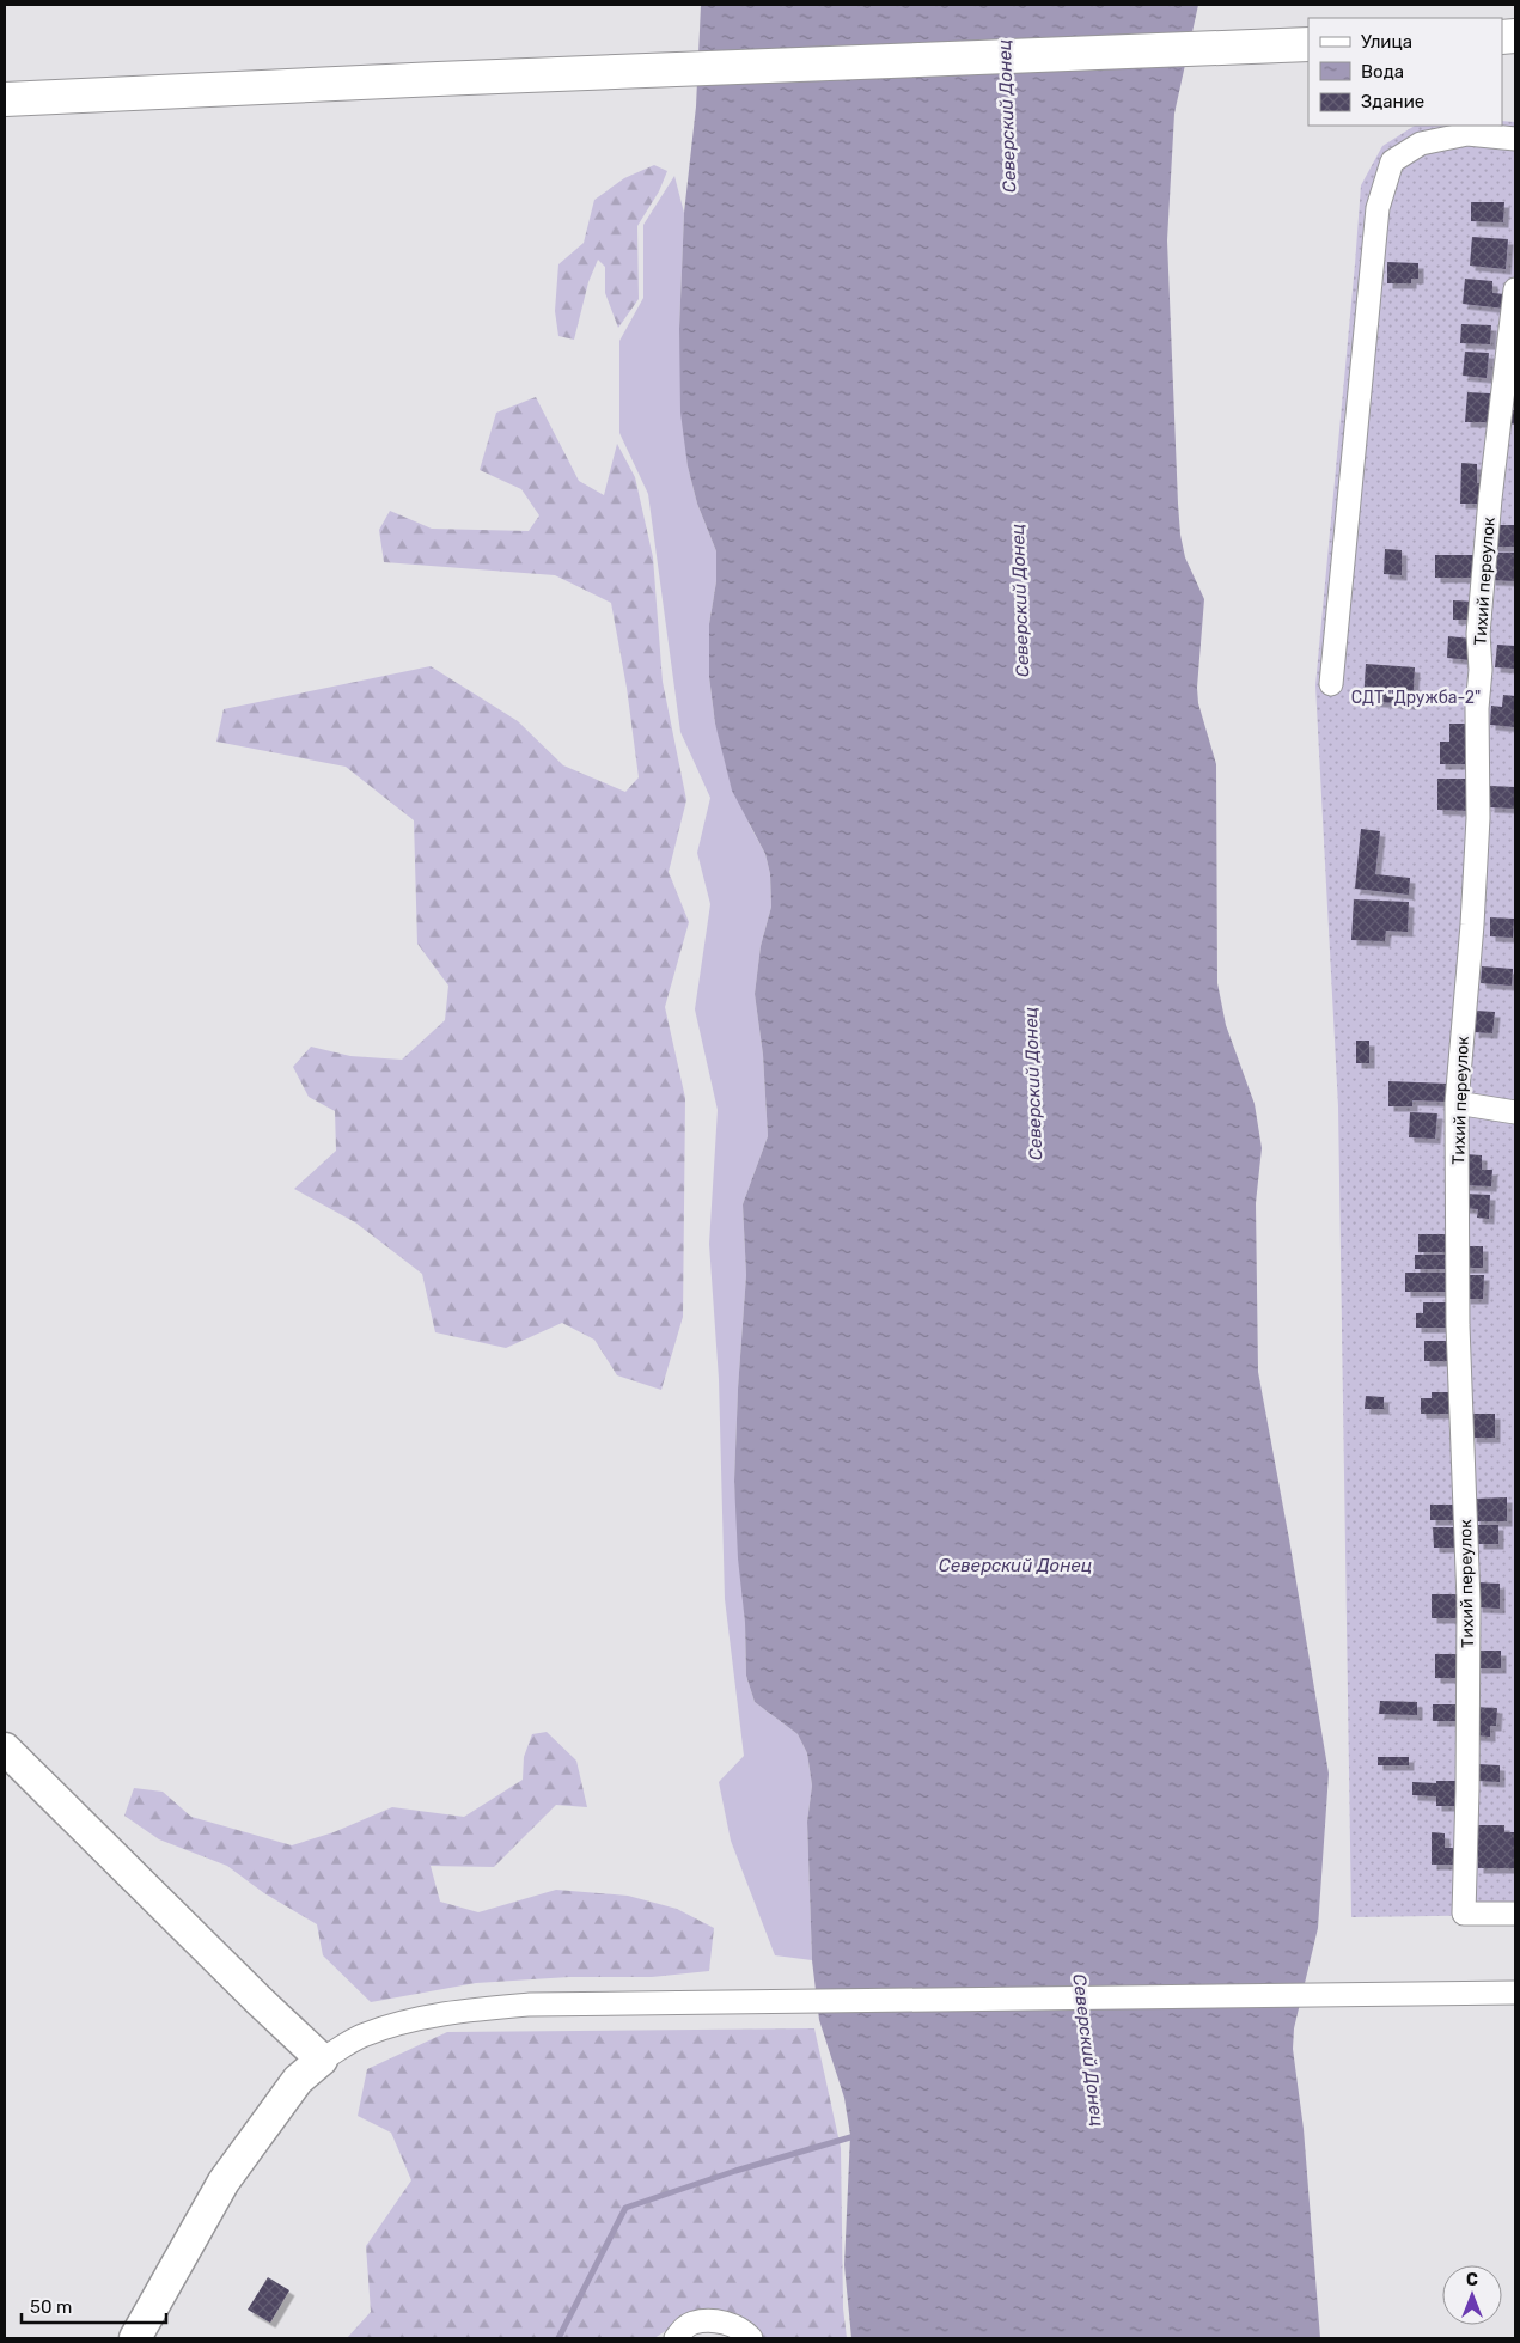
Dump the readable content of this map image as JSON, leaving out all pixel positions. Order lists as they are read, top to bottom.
{
  "streets": {
    "street": ["Тихий переулок"]
  },
  "water": ["Северский Донец"],
  "parks": ["СДТ \"Дружба-2\""],
  "legend": ["Улица", "Вода", "Здание"],
  "scale_bar": "50 m",
  "north": "top"
}
